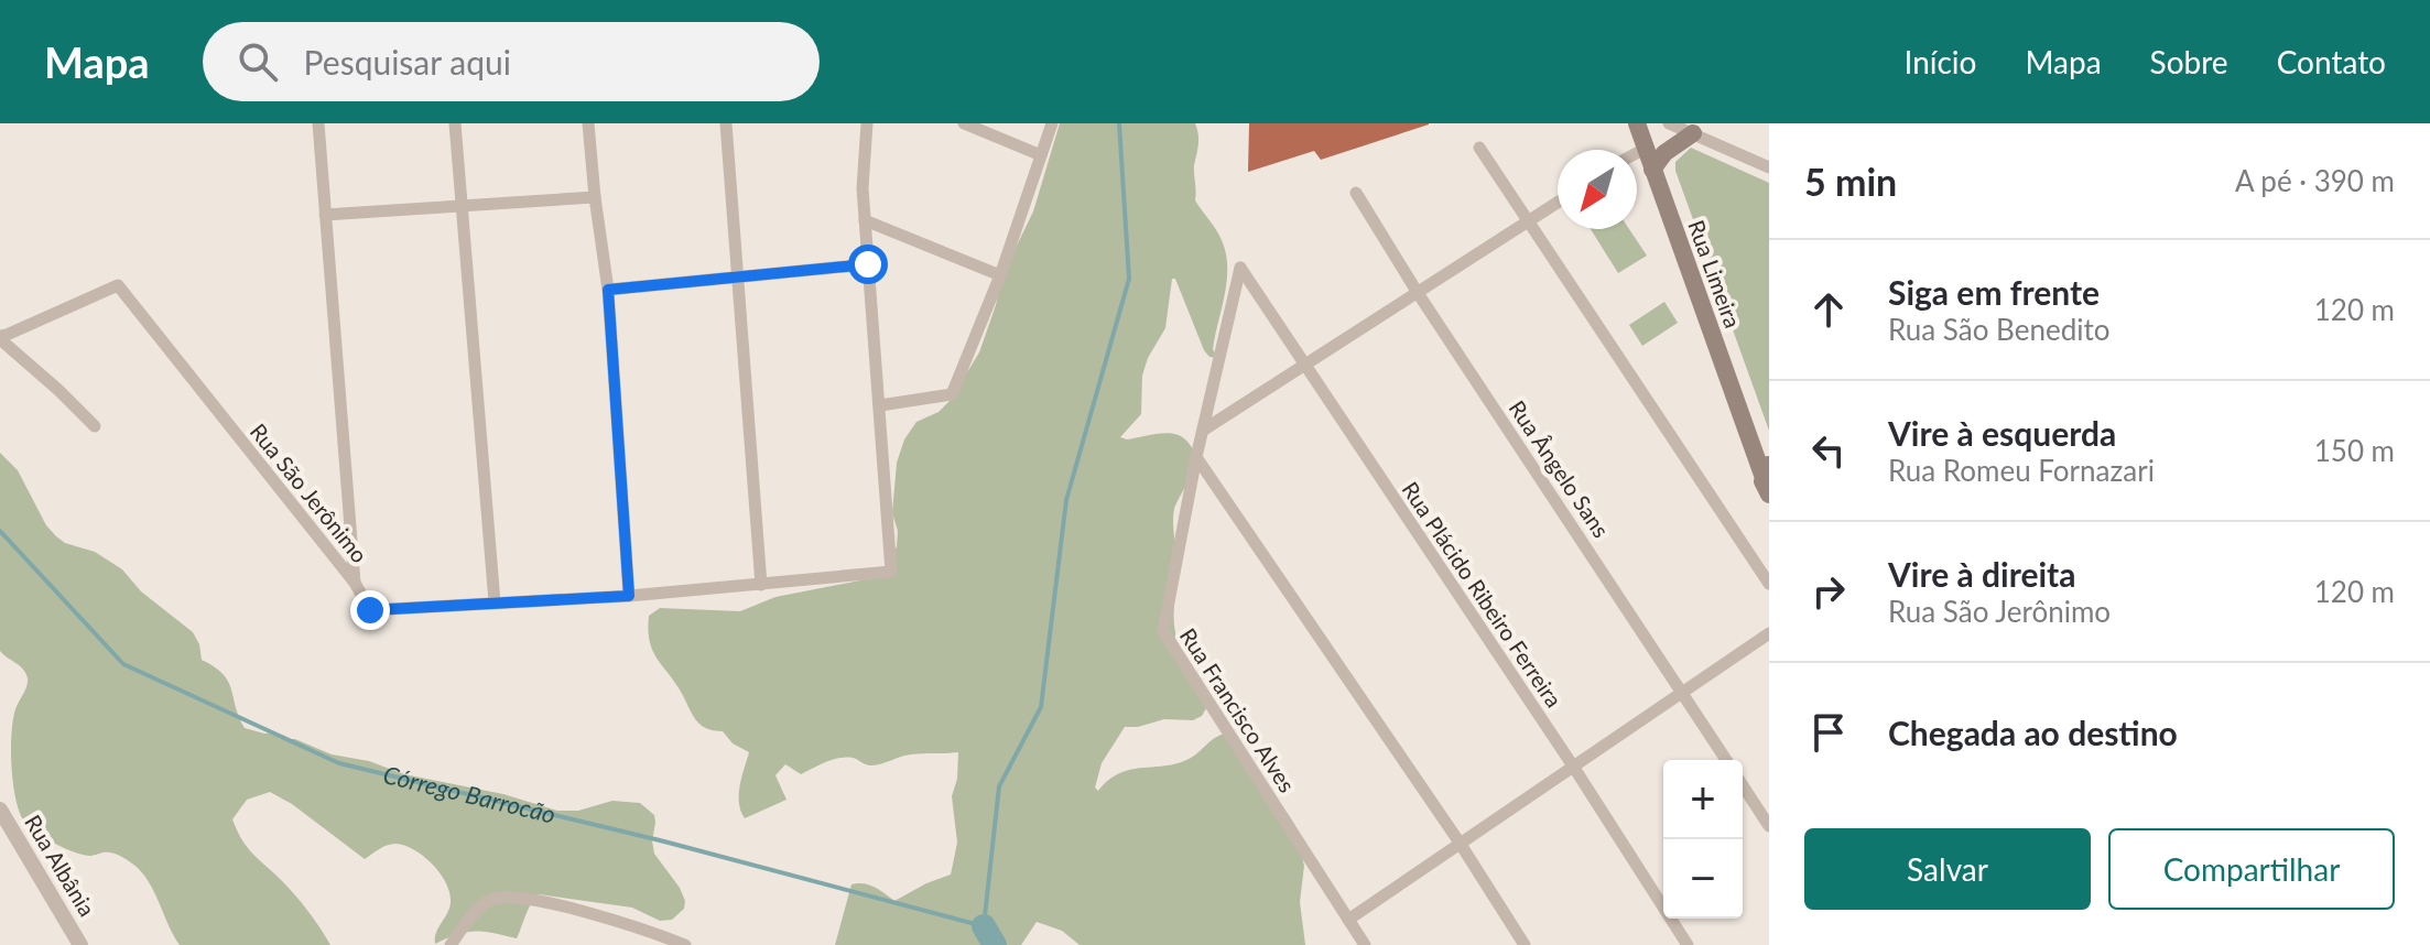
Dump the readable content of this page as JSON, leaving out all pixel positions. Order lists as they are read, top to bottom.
{
  "streets": {
    "main road": ["Rua Limeira"],
    "street": [
      "Rua Ângelo Sans",
      "Rua São Jerônimo",
      "Rua Plácido Ribeiro Ferreira",
      "Rua Francisco Alves",
      "Rua Albânia"
    ]
  },
  "crossings": [
    ["Rua Plácido Ribeiro Ferreira", "Rua Francisco Alves"]
  ],
  "water": ["Córrego Barrocão"],
  "north": "bottom left",
  "page": {
    "header": "Mapa",
    "search": "Pesquisar aqui",
    "nav": [
      "Início",
      "Mapa",
      "Sobre",
      "Contato"
    ],
    "heading": ["5 min", "A pé · 390 m"],
    "list": [
      ["Siga em frente", "Rua São Benedito", "120 m"],
      ["Vire à esquerda", "Rua Romeu Fornazari", "150 m"],
      ["Vire à direita", "Rua São Jerônimo", "120 m"],
      "Chegada ao destino"
    ],
    "map_buttons": ["+", "−"],
    "buttons": ["Salvar", "Compartilhar"]
  }
}
